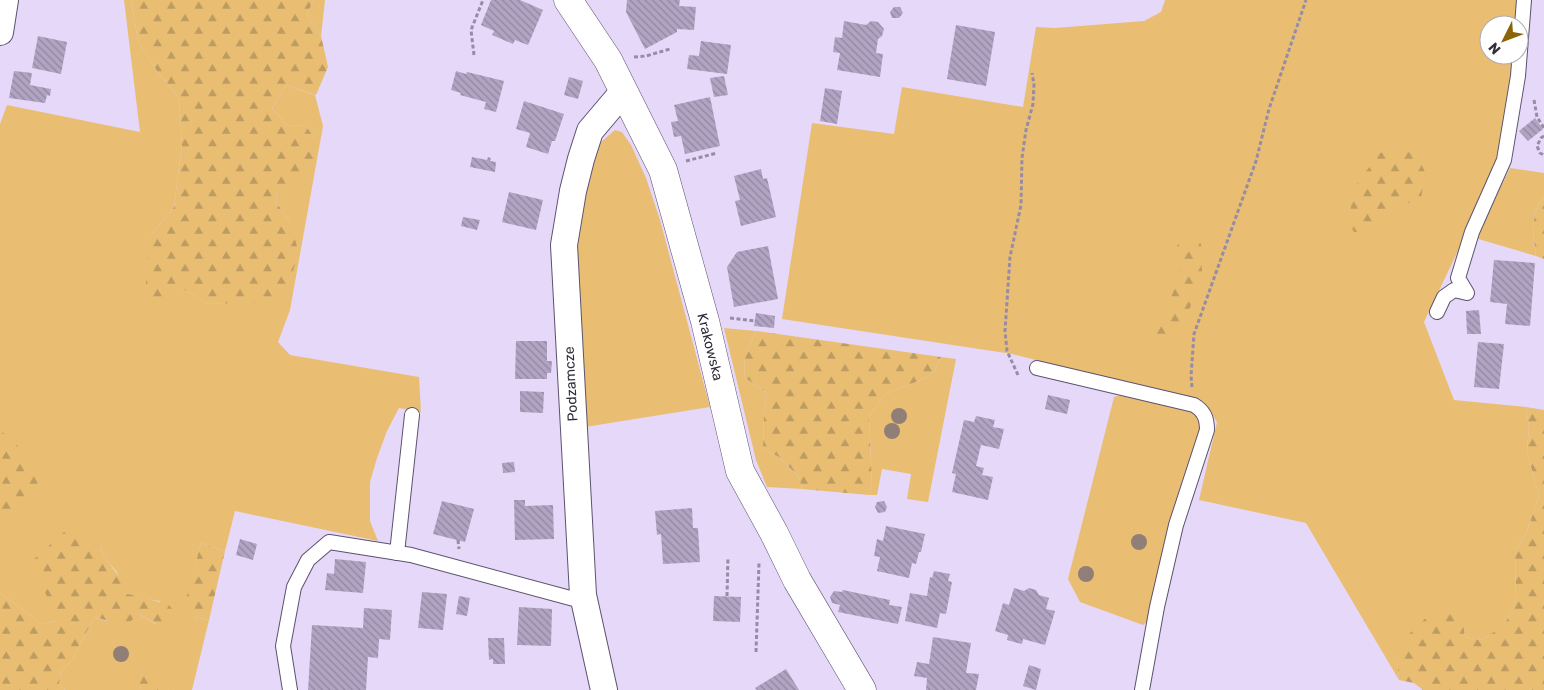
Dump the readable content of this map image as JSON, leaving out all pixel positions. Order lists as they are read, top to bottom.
{
  "streets": {
    "street": ["Krakowska", "Podzamcze"]
  },
  "crossings": [
    ["Krakowska", "Podzamcze"]
  ],
  "north": "bottom left"
}
